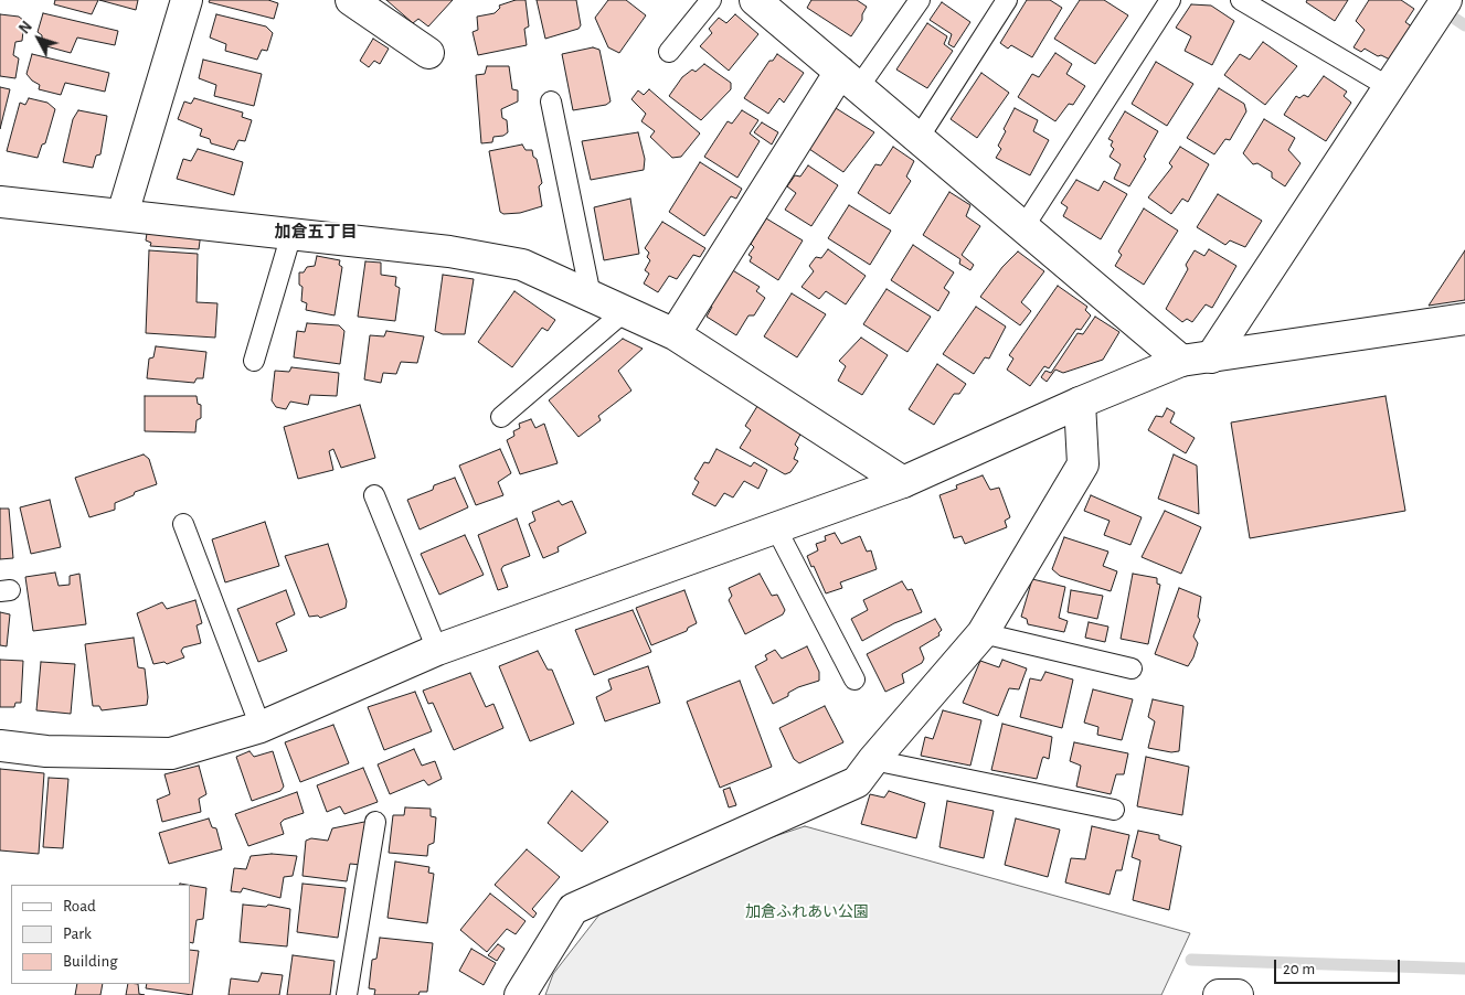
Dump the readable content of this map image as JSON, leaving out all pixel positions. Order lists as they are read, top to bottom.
{
  "districts": ["加倉五丁目"],
  "parks": ["加倉ふれあい公園"],
  "legend": ["Road", "Park", "Building"],
  "scale_bar": "20 m",
  "north": "top left"
}
